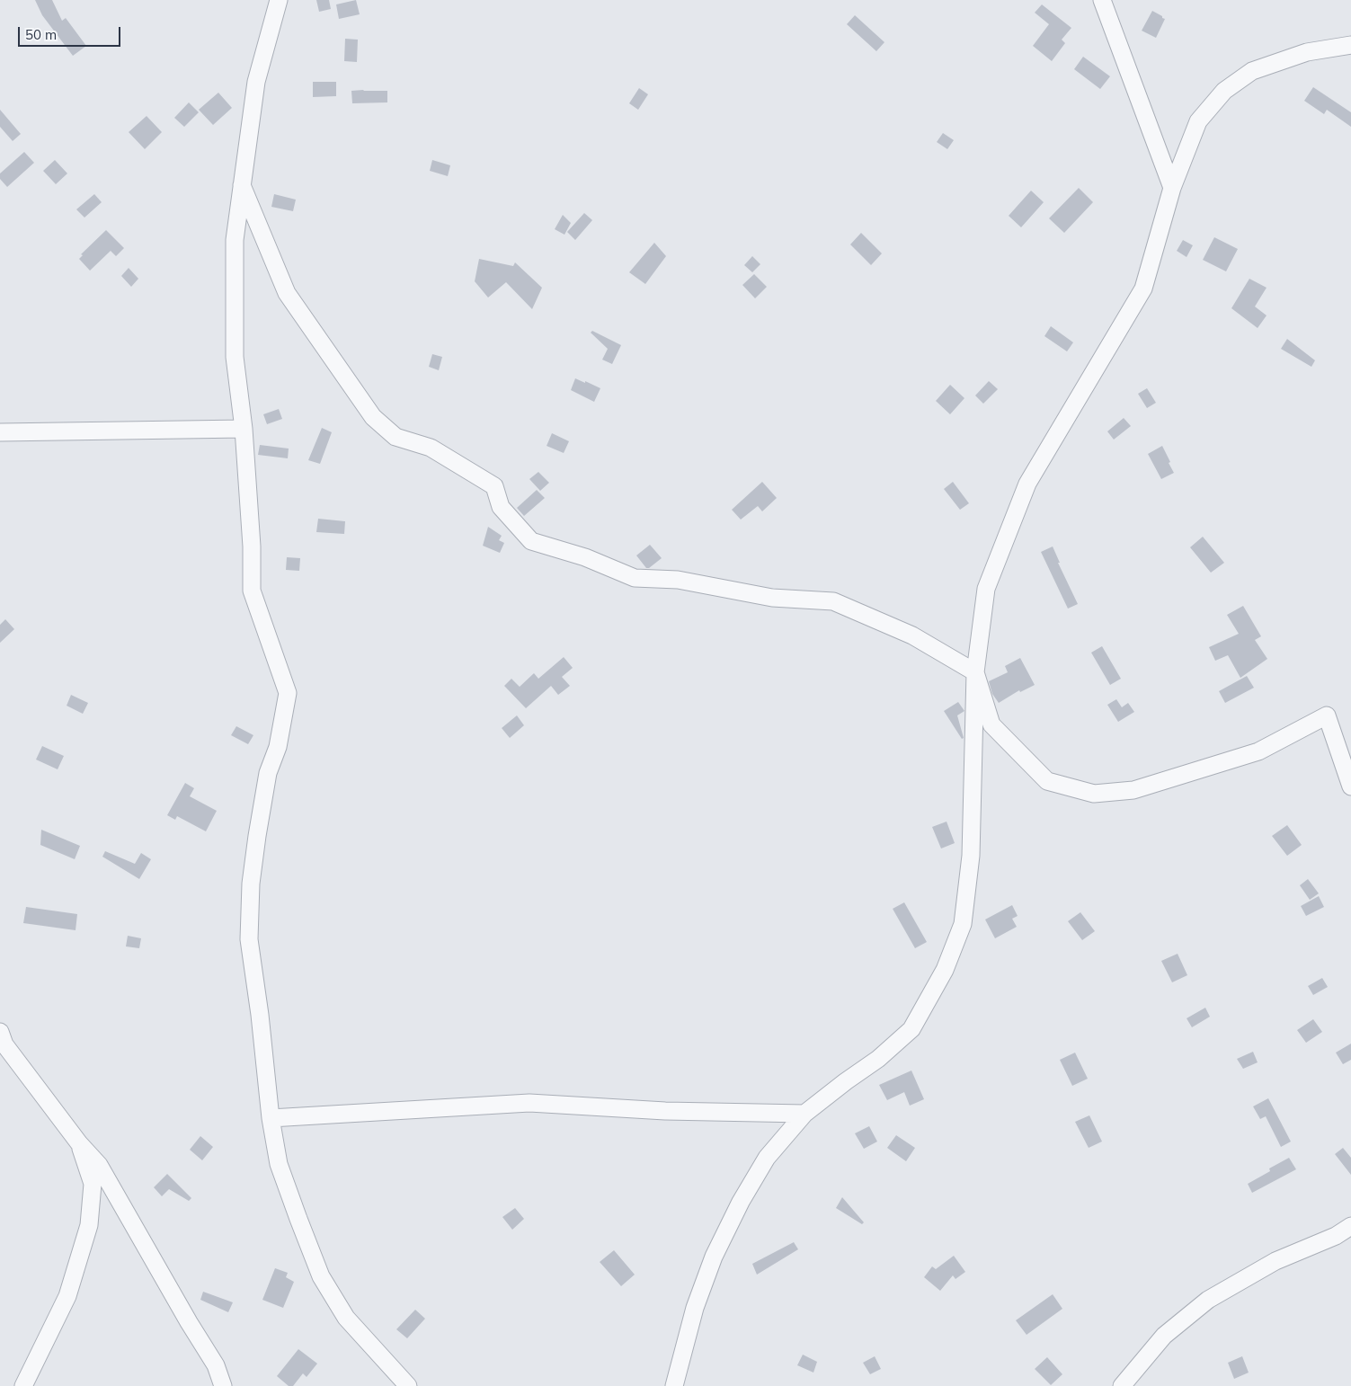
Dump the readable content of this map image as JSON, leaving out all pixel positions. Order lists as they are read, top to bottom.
{
  "scale_bar": "50 m"
}
